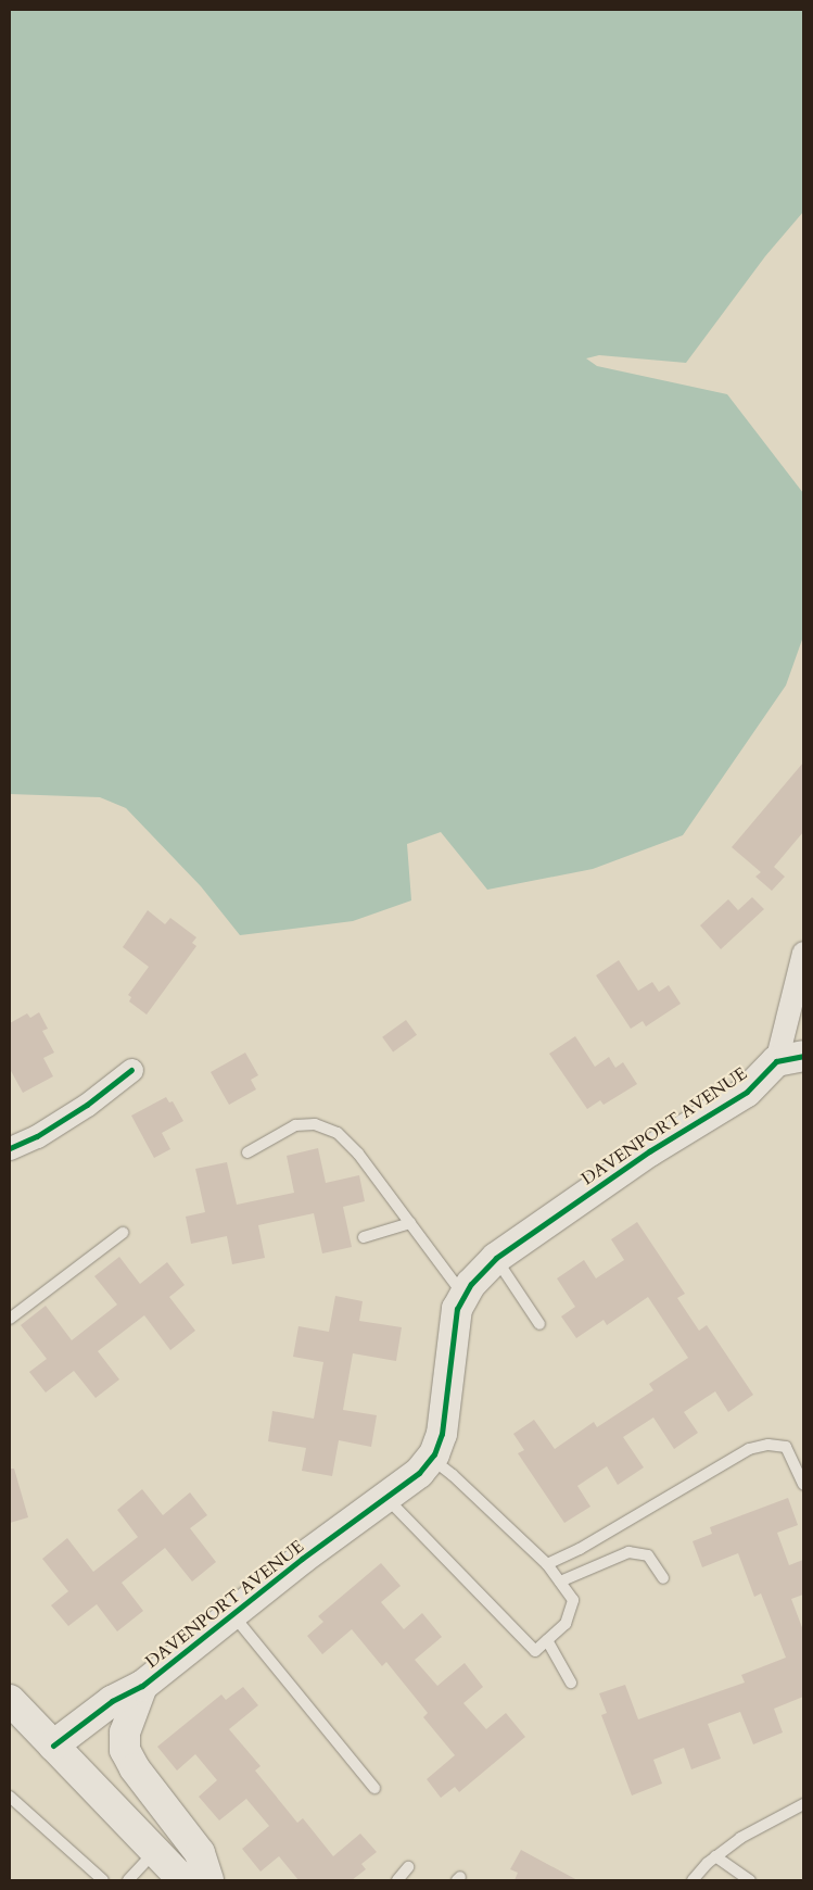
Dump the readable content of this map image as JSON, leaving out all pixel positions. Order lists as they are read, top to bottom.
{
  "streets": {
    "street": ["DAVENPORT AVENUE"]
  }
}
